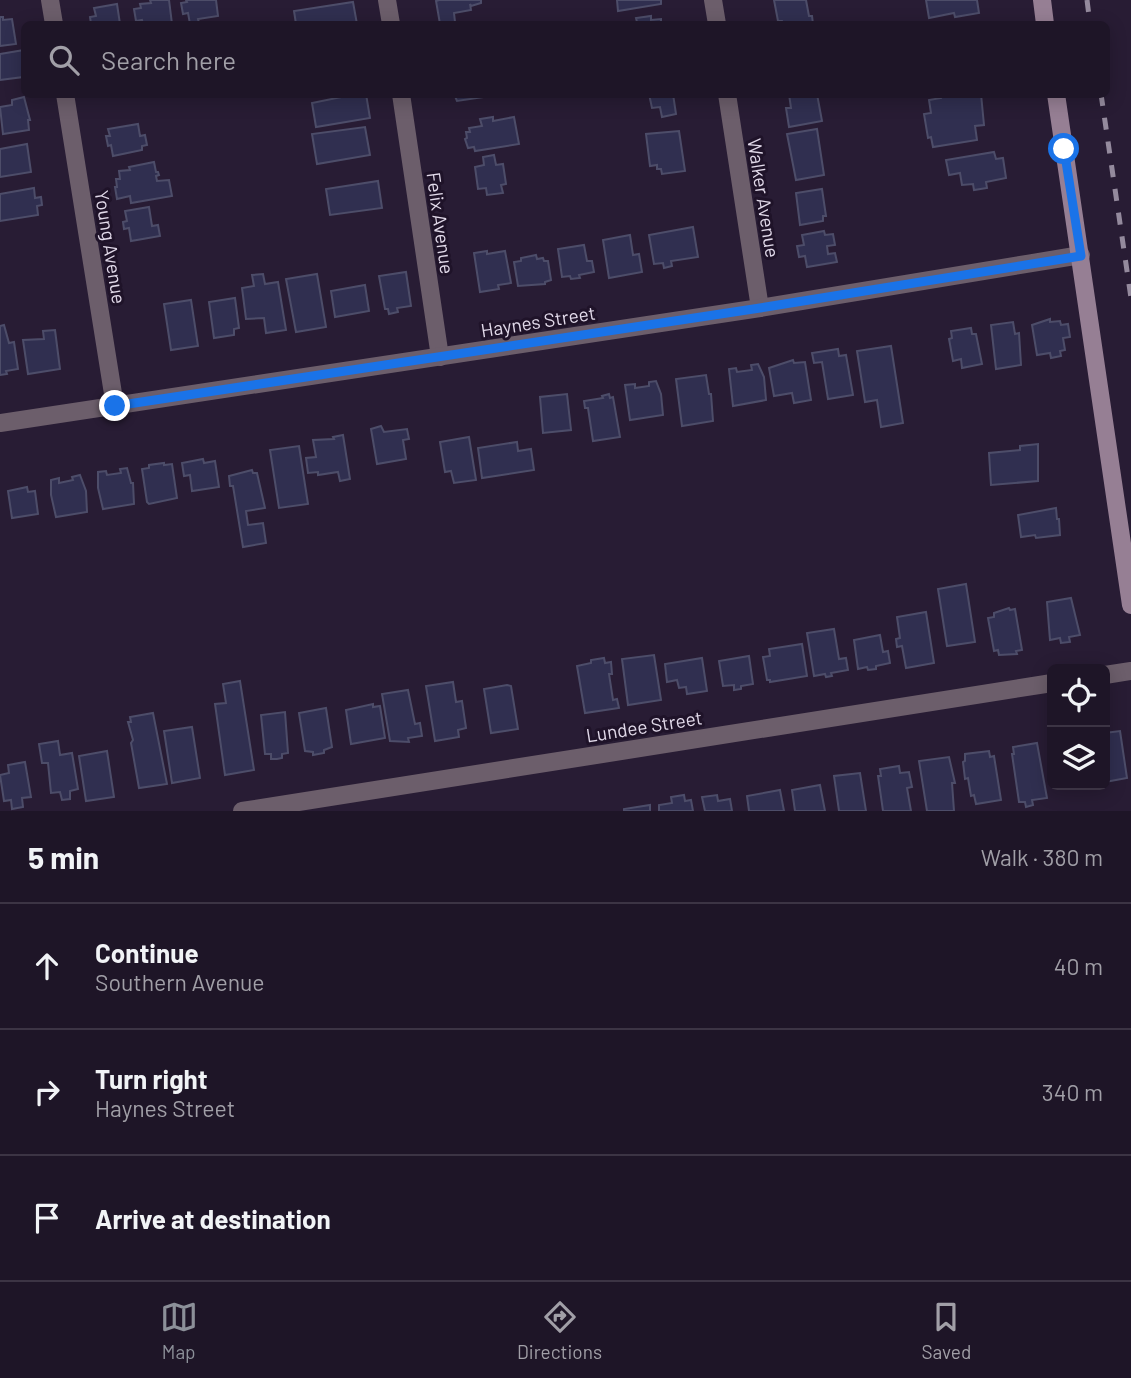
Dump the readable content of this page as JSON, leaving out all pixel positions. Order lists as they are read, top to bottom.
{
  "streets": {
    "street": [
      "Walker Avenue",
      "Felix Avenue",
      "Young Avenue",
      "Haynes Street",
      "Lundee Street"
    ]
  },
  "crossings": [
    ["Walker Avenue", "Haynes Street"],
    ["Felix Avenue", "Haynes Street"],
    ["Young Avenue", "Haynes Street"]
  ],
  "page": {
    "search": "Search here",
    "heading": ["5 min", "Walk · 380 m"],
    "list": [
      ["Continue", "Southern Avenue", "40 m"],
      ["Turn right", "Haynes Street", "340 m"],
      "Arrive at destination"
    ],
    "nav": ["Map", "Directions", "Saved"]
  }
}
